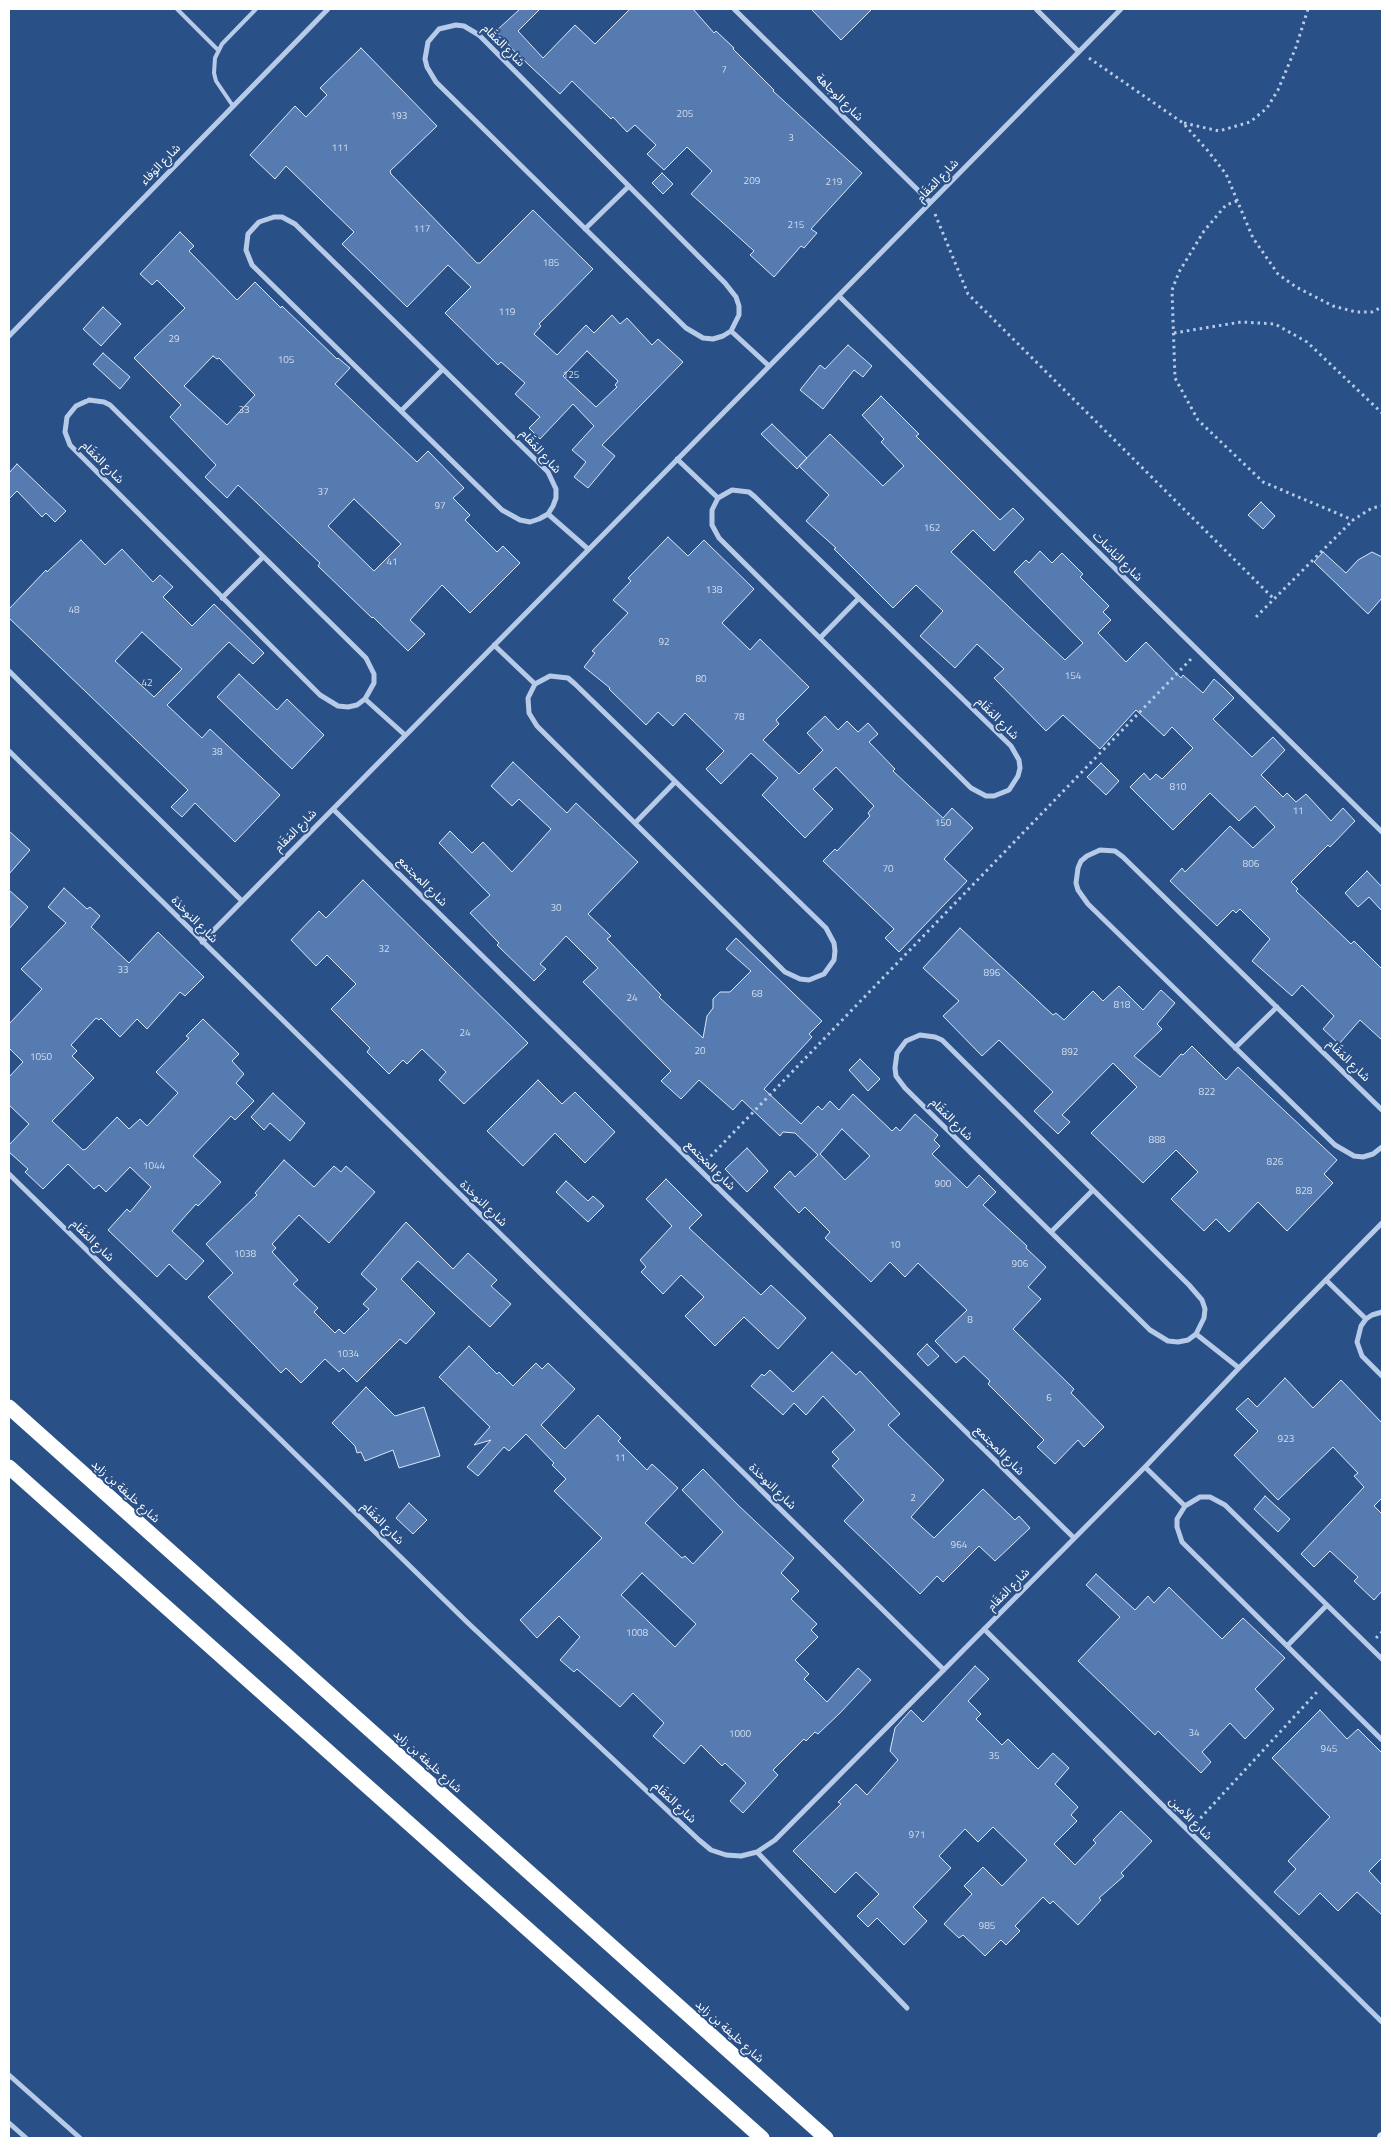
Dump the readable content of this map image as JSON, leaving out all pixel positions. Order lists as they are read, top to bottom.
{
  "streets": {
    "highway": ["شارع خليفة بن زايد"],
    "street": [
      "شارع المَقَام",
      "شارع الوجاهة",
      "شارع الوَفاء",
      "شارع اليَاسَات",
      "شارع المجتمع",
      "شارع النوخذة",
      "شارع الأمين"
    ]
  },
  "crossings": [
    ["شارع المَقَام", "شارع الوجاهة"],
    ["شارع المَقَام", "شارع اليَاسَات"],
    ["شارع المَقَام", "شارع المجتمع"],
    ["شارع المَقَام", "شارع النوخذة"],
    ["شارع المَقَام", "شارع الأمين"]
  ],
  "house_numbers": [
    "7",
    "205",
    "193",
    "3",
    "111",
    "209",
    "219",
    "215",
    "117",
    "185",
    "119",
    "29",
    "105",
    "125",
    "33",
    "37",
    "97",
    "162",
    "41",
    "138",
    "48",
    "92",
    "154",
    "80",
    "42",
    "78",
    "38",
    "810",
    "11",
    "150",
    "806",
    "70",
    "30",
    "32",
    "33",
    "896",
    "68",
    "24",
    "818",
    "24",
    "20",
    "892",
    "1050",
    "822",
    "888",
    "826",
    "1044",
    "900",
    "828",
    "10",
    "1038",
    "906",
    "8",
    "1034",
    "6",
    "923",
    "11",
    "2",
    "964",
    "1008",
    "34",
    "1000",
    "945",
    "35",
    "971",
    "985"
  ]
}
